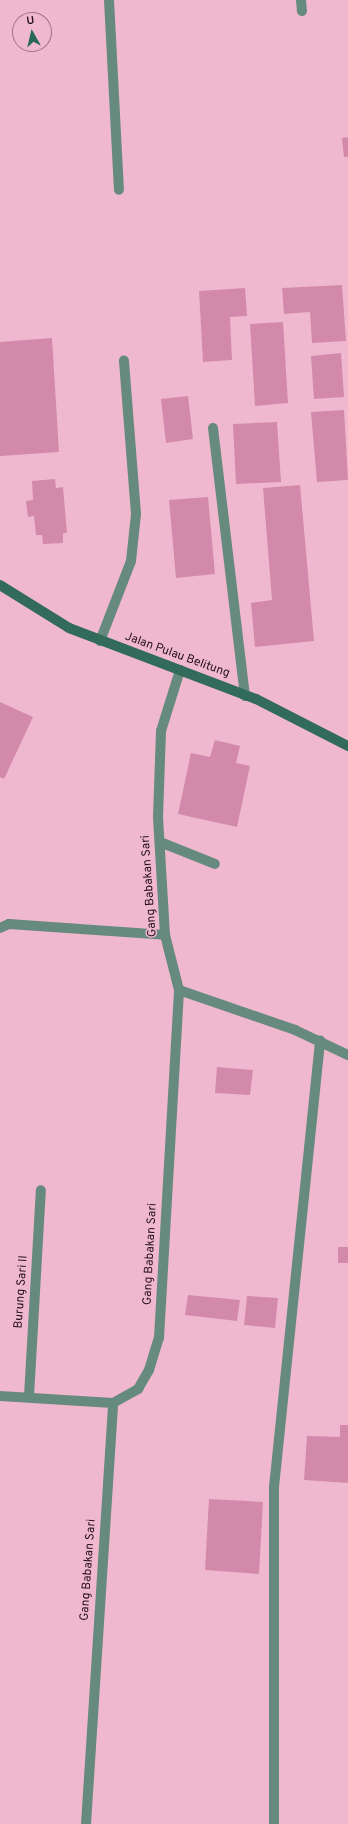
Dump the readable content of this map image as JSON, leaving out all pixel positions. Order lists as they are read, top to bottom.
{
  "streets": {
    "street": ["Jalan Pulau Belitung", "Gang Babakan Sari", "Burung Sari II"]
  },
  "crossings": [
    ["Jalan Pulau Belitung", "Gang Babakan Sari"]
  ],
  "north": "top"
}
